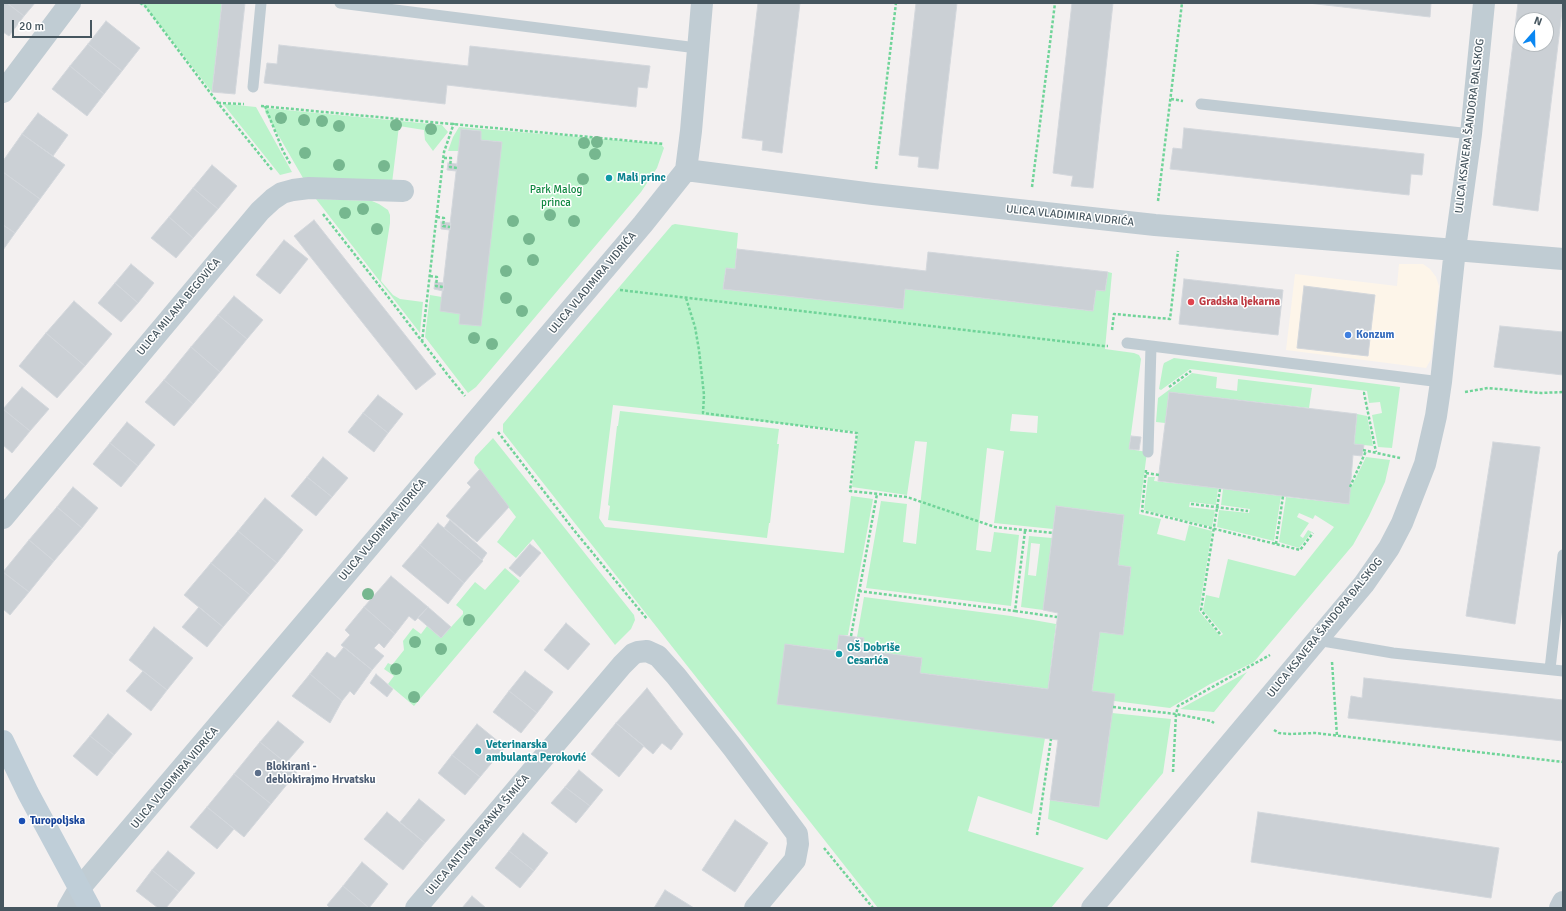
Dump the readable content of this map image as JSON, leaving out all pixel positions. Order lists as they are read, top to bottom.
{
  "streets": {
    "street": [
      "ULICA KSAVERA ŠANDORA ĐALSKOG",
      "ULICA VLADIMIRA VIDRIĆA",
      "ULICA MILANA BEGOVIĆA",
      "ULICA ANTUNA BRANKA ŠIMIĆA"
    ]
  },
  "crossings": [
    ["ULICA KSAVERA ŠANDORA ĐALSKOG", "ULICA VLADIMIRA VIDRIĆA"]
  ],
  "parks": ["Park Malog princa"],
  "places": [
    "Mali princ",
    "Gradska ljekarna",
    "Konzum",
    "OŠ Dobriše Cesarića",
    "Veterinarska ambulanta Peroković",
    "Blokirani - deblokirajmo Hrvatsku",
    "Turopoljska"
  ],
  "scale_bar": "20 m",
  "north": "top"
}
